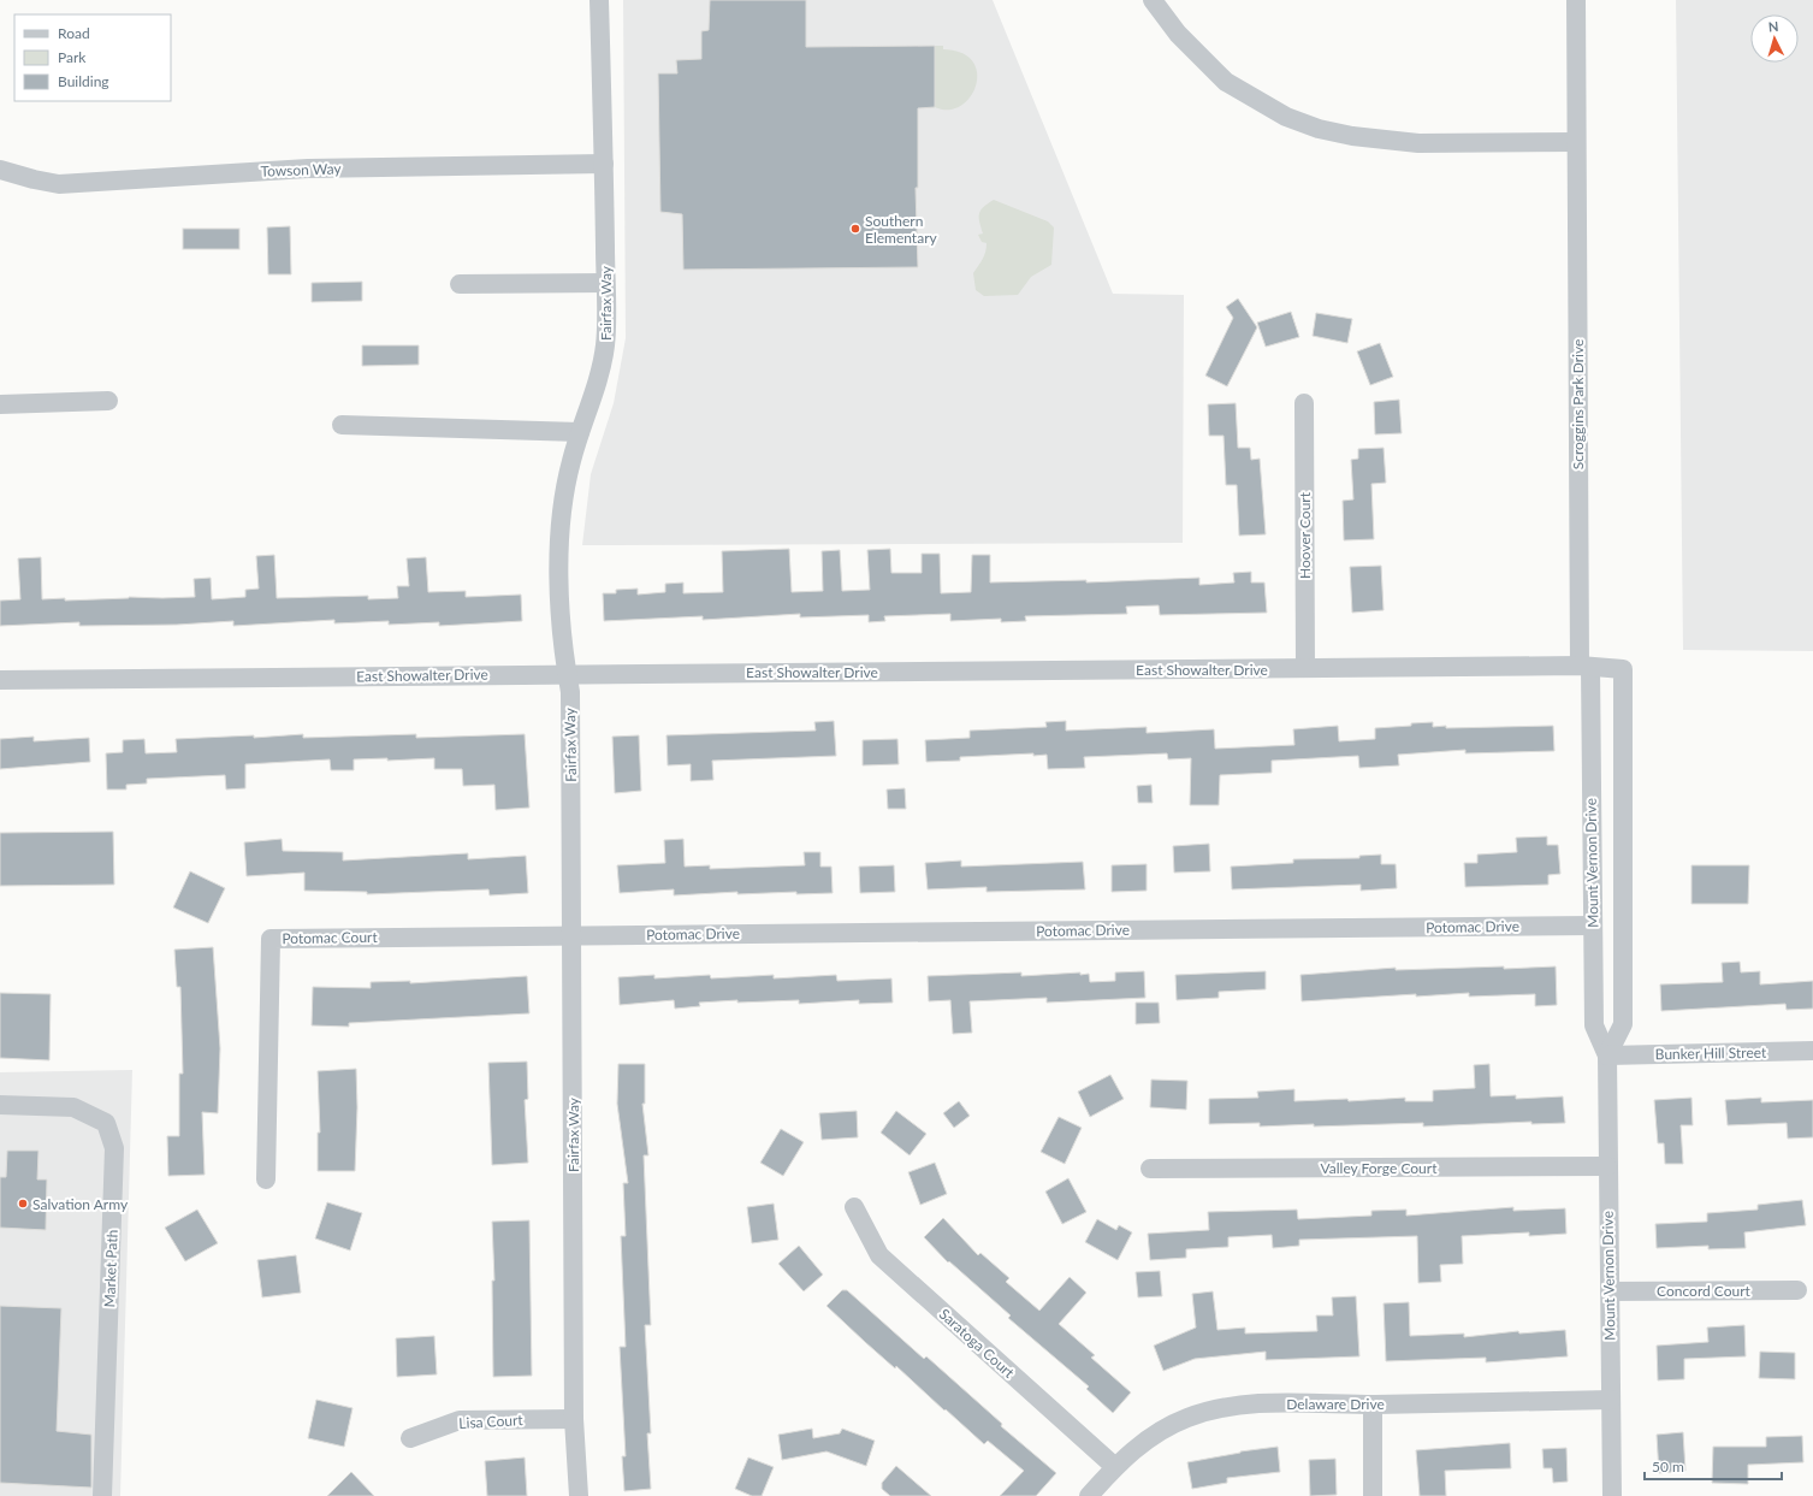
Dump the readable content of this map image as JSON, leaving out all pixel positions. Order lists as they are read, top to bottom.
{
  "streets": {
    "street": [
      "Towson Way",
      "Fairfax Way",
      "Scroggins Park Drive",
      "Hoover Court",
      "East Showalter Drive",
      "Mount Vernon Drive",
      "Potomac Drive",
      "Potomac Court",
      "Bunker Hill Street",
      "Valley Forge Court",
      "Market Path",
      "Concord Court",
      "Saratoga Court",
      "Delaware Drive",
      "Lisa Court"
    ]
  },
  "crossings": [
    ["Towson Way", "Fairfax Way"],
    ["Fairfax Way", "East Showalter Drive"],
    ["Fairfax Way", "Potomac Drive"],
    ["Fairfax Way", "Potomac Court"],
    ["Fairfax Way", "Lisa Court"],
    ["Scroggins Park Drive", "East Showalter Drive"],
    ["Scroggins Park Drive", "Mount Vernon Drive"],
    ["Hoover Court", "East Showalter Drive"],
    ["East Showalter Drive", "Mount Vernon Drive"],
    ["Mount Vernon Drive", "Potomac Drive"],
    ["Mount Vernon Drive", "Bunker Hill Street"],
    ["Mount Vernon Drive", "Valley Forge Court"],
    ["Mount Vernon Drive", "Concord Court"],
    ["Mount Vernon Drive", "Delaware Drive"],
    ["Potomac Drive", "Potomac Court"],
    ["Saratoga Court", "Delaware Drive"]
  ],
  "places": ["Southern Elementary", "Salvation Army"],
  "legend": ["Road", "Park", "Building"],
  "scale_bar": "50 m",
  "north": "top"
}
